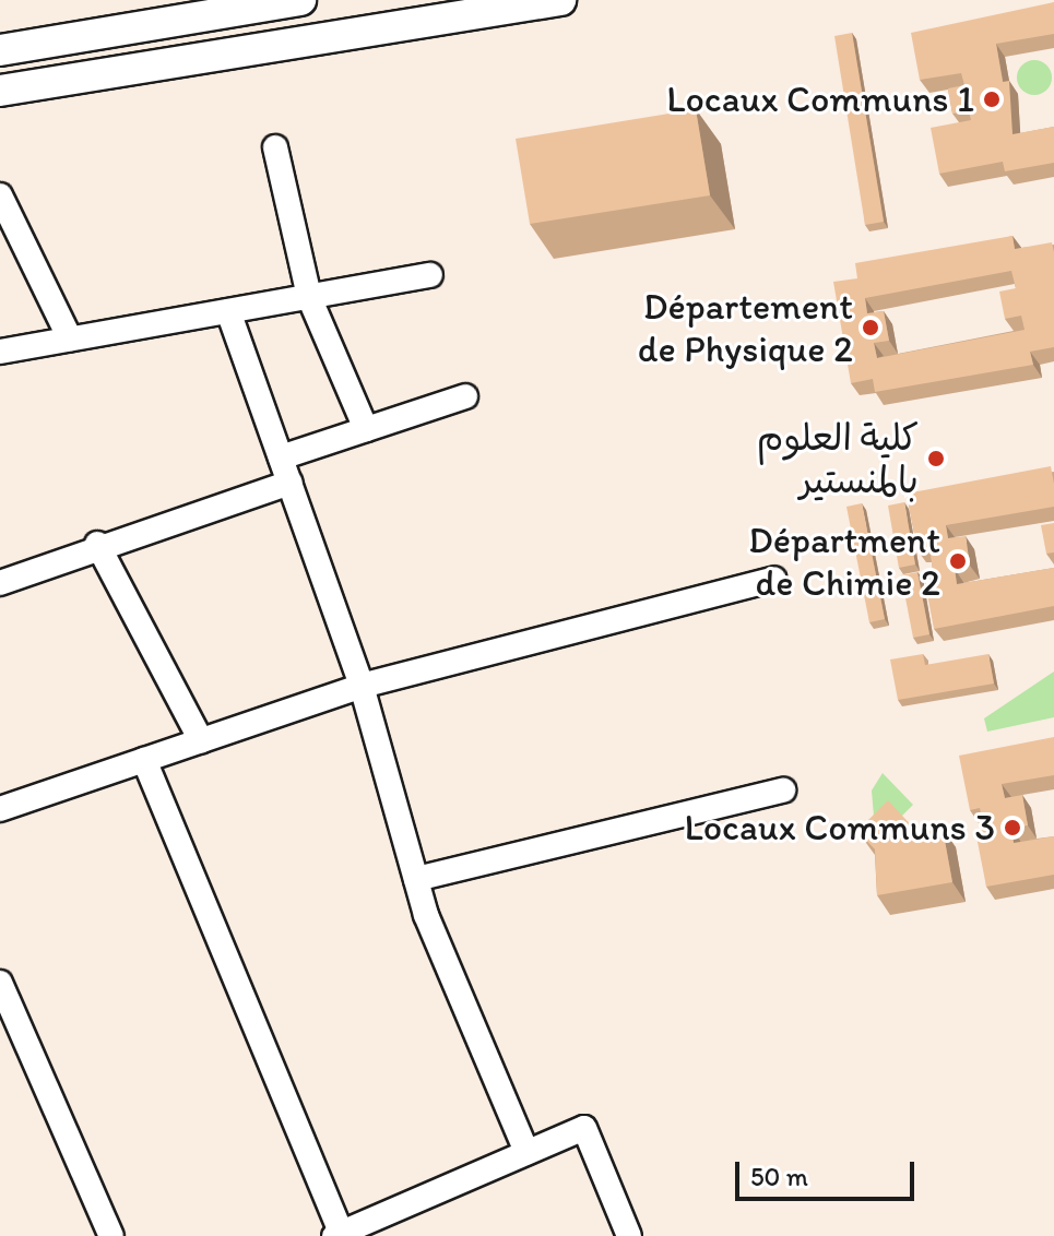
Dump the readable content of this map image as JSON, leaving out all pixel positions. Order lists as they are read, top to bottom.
{
  "places": [
    "Locaux Communs 1",
    "Département de Physique 2",
    "كلية العلوم بالمنستير",
    "Départment de Chimie 2",
    "Locaux Communs 3"
  ],
  "scale_bar": "50 m"
}
